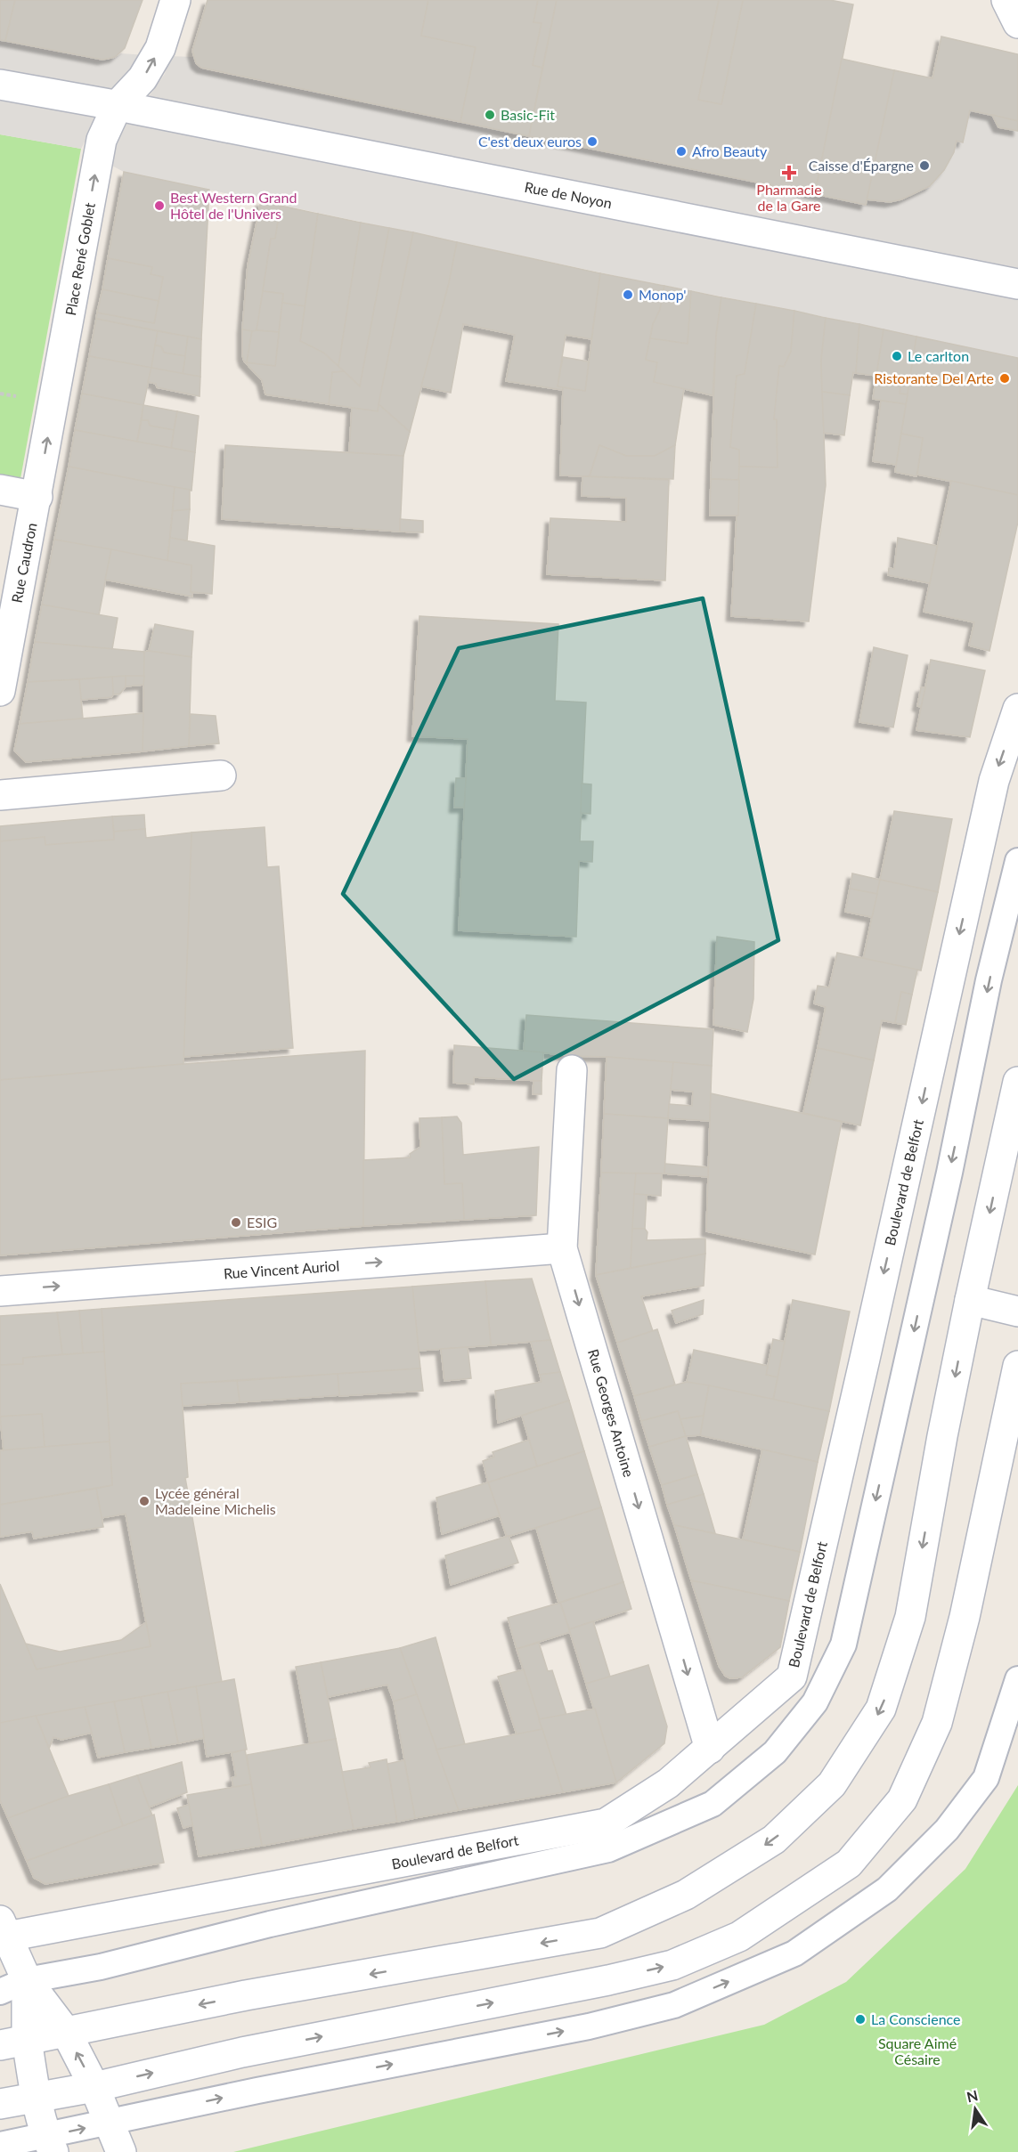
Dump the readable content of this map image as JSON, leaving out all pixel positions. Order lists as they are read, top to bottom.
{
  "streets": {
    "street": [
      "Rue de Noyon",
      "Place René Goblet",
      "Rue Caudron",
      "Boulevard de Belfort",
      "Rue Vincent Auriol",
      "Rue Georges Antoine"
    ]
  },
  "crossings": [
    ["Rue de Noyon", "Place René Goblet"],
    ["Place René Goblet", "Rue Caudron"],
    ["Boulevard de Belfort", "Rue Georges Antoine"],
    ["Rue Vincent Auriol", "Rue Georges Antoine"]
  ],
  "one_way": [
    "Place René Goblet",
    "Boulevard de Belfort",
    "Rue Vincent Auriol",
    "Rue Georges Antoine"
  ],
  "parks": ["Square Aimé Césaire"],
  "places": {
    "other": [
      "Basic-Fit",
      "C'est deux euros",
      "Afro Beauty",
      "Caisse d'Épargne",
      "Best Western Grand Hôtel de l'Univers",
      "Monop'",
      "Le carlton",
      "Ristorante Del Arte",
      "ESIG",
      "Lycée général Madeleine Michelis",
      "La Conscience"
    ],
    "health": ["Pharmacie de la Gare"]
  },
  "north": "top"
}
